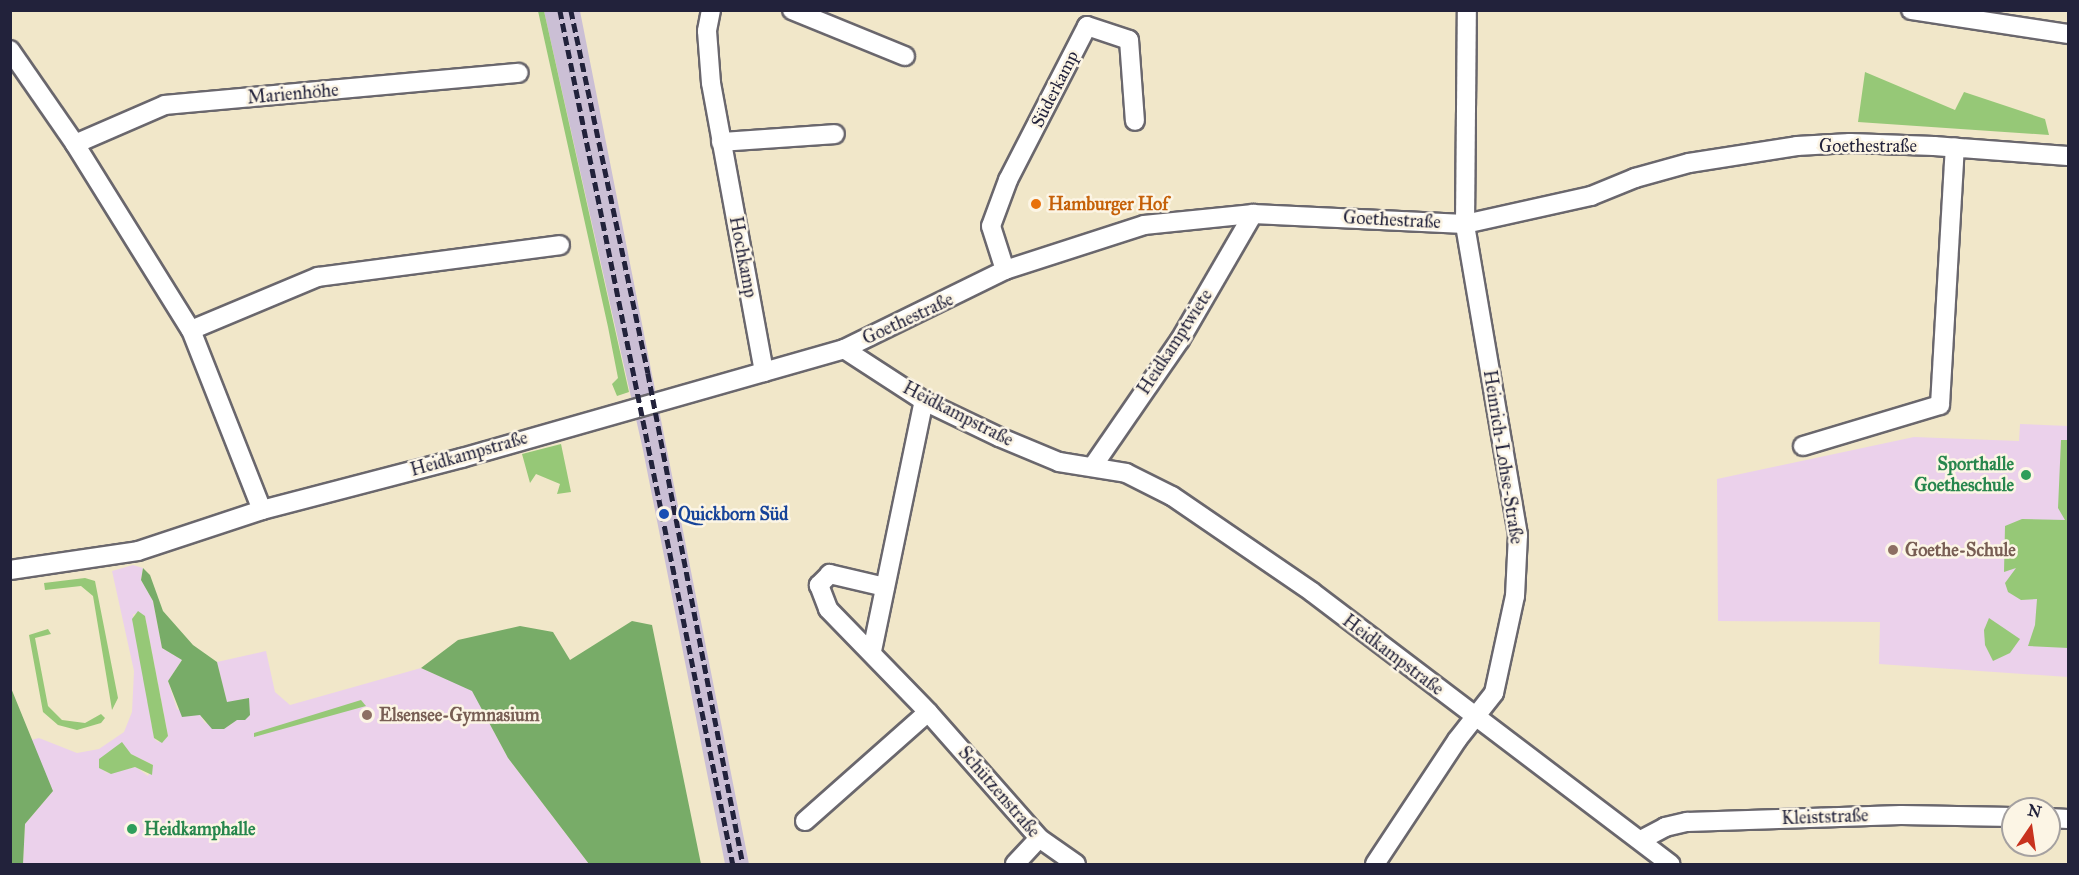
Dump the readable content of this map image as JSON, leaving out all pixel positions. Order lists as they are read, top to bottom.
{
  "streets": {
    "street": [
      "Süderkamp",
      "Marienhöhe",
      "Goethestraße",
      "Hochkamp",
      "Heidkamptwiete",
      "Heidkampstraße",
      "Heinrich-Lohse-Straße",
      "Schützenstraße",
      "Kleiststraße"
    ]
  },
  "crossings": [
    ["Süderkamp", "Goethestraße"],
    ["Goethestraße", "Heidkamptwiete"],
    ["Goethestraße", "Heidkampstraße"],
    ["Goethestraße", "Heinrich-Lohse-Straße"],
    ["Hochkamp", "Heidkampstraße"],
    ["Heidkamptwiete", "Heidkampstraße"],
    ["Heidkampstraße", "Heinrich-Lohse-Straße"],
    ["Heidkampstraße", "Kleiststraße"]
  ],
  "places": [
    "Hamburger Hof",
    "Sporthalle Goetheschule",
    "Quickborn Süd",
    "Goethe-Schule",
    "Elsensee-Gymnasium",
    "Heidkamphalle"
  ],
  "north": "top"
}
